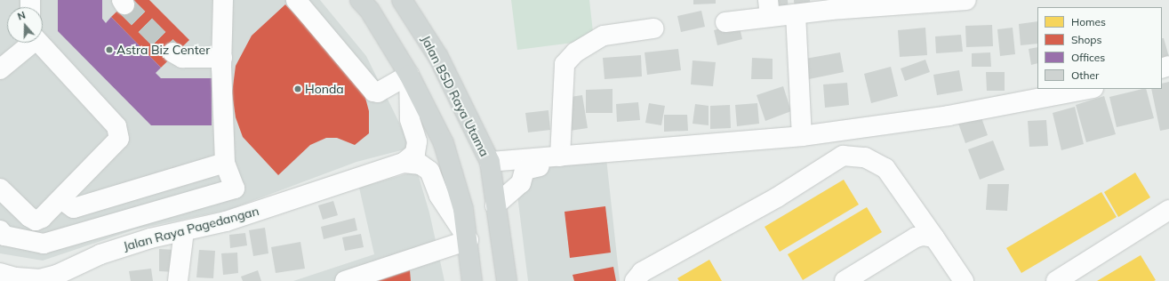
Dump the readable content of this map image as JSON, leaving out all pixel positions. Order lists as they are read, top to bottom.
{
  "streets": {
    "main road": ["Jalan BSD Raya Utama"],
    "street": ["Jalan Raya Pagedangan"]
  },
  "places": ["Astra Biz Center", "Honda"],
  "legend": [
    "Homes",
    "Shops",
    "Offices",
    "Other"
  ],
  "north": "top"
}
